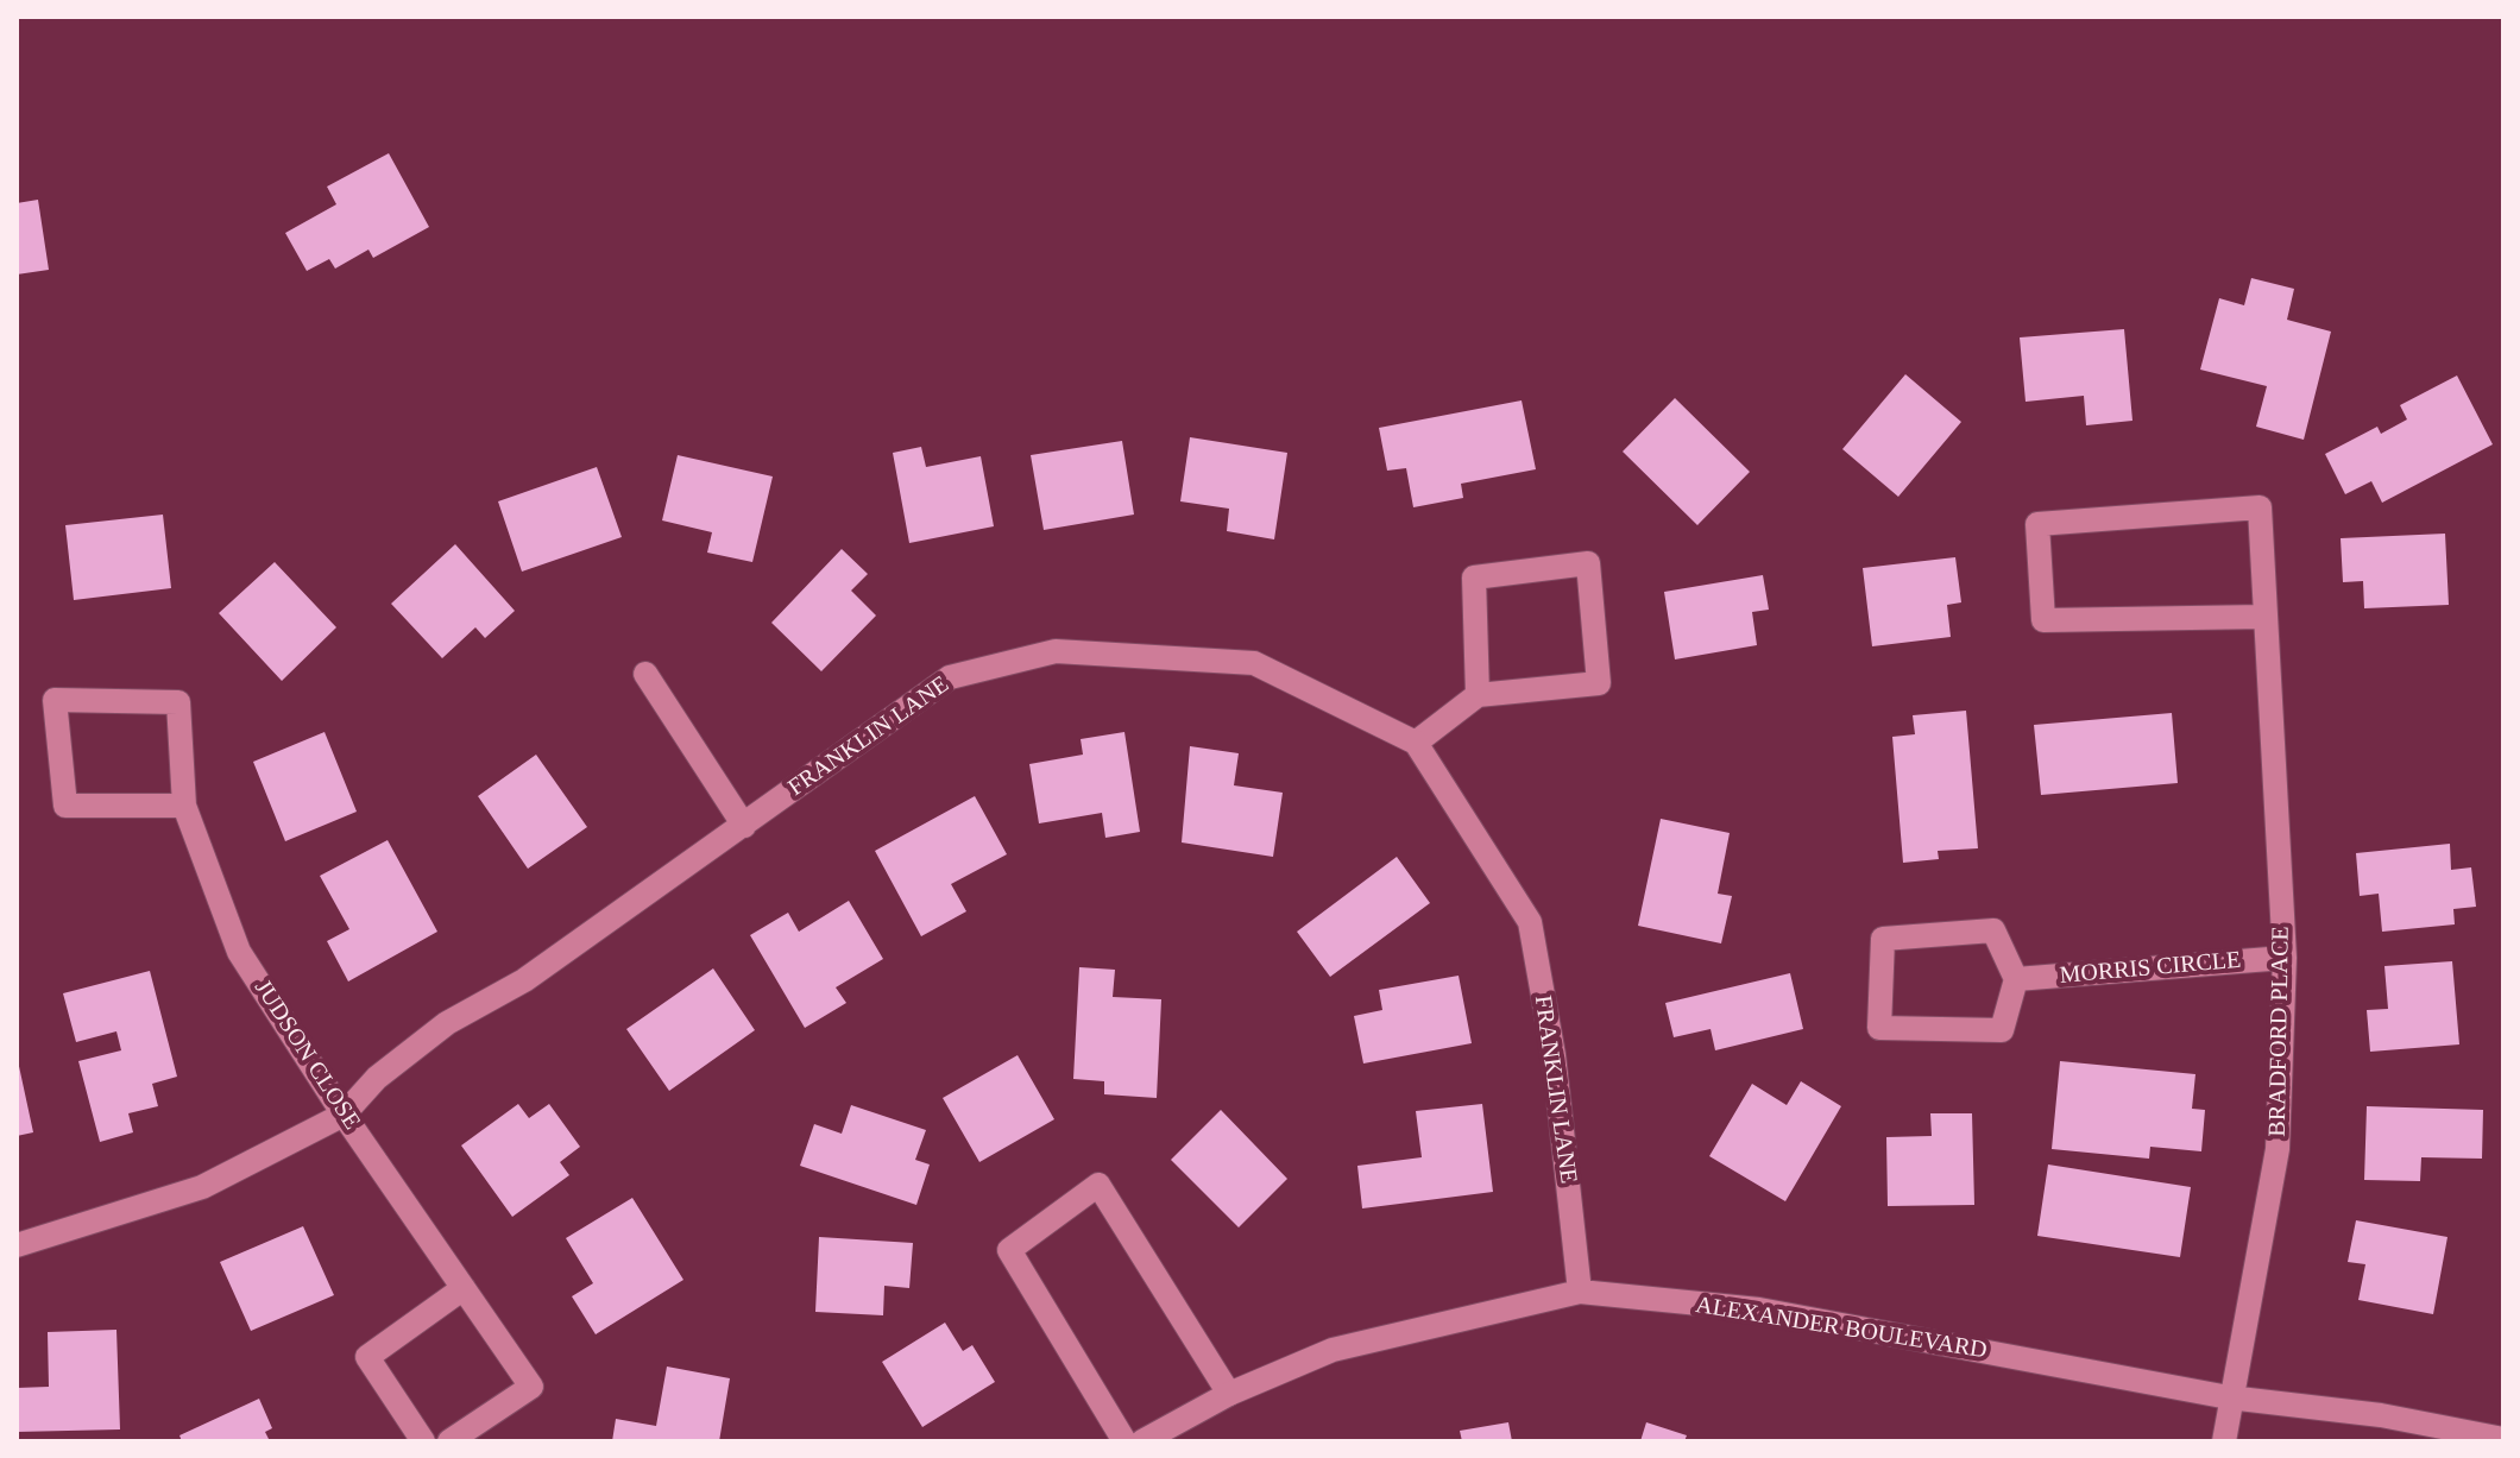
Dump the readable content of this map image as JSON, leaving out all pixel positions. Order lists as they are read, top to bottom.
{
  "streets": {
    "street": [
      "FRANKLIN LANE",
      "MORRIS CIRCLE",
      "BRADFORD PLACE",
      "JUDSON CLOSE",
      "ALEXANDER BOULEVARD"
    ]
  },
  "crossings": [
    ["FRANKLIN LANE", "JUDSON CLOSE"],
    ["FRANKLIN LANE", "ALEXANDER BOULEVARD"],
    ["MORRIS CIRCLE", "BRADFORD PLACE"],
    ["BRADFORD PLACE", "ALEXANDER BOULEVARD"]
  ]
}
